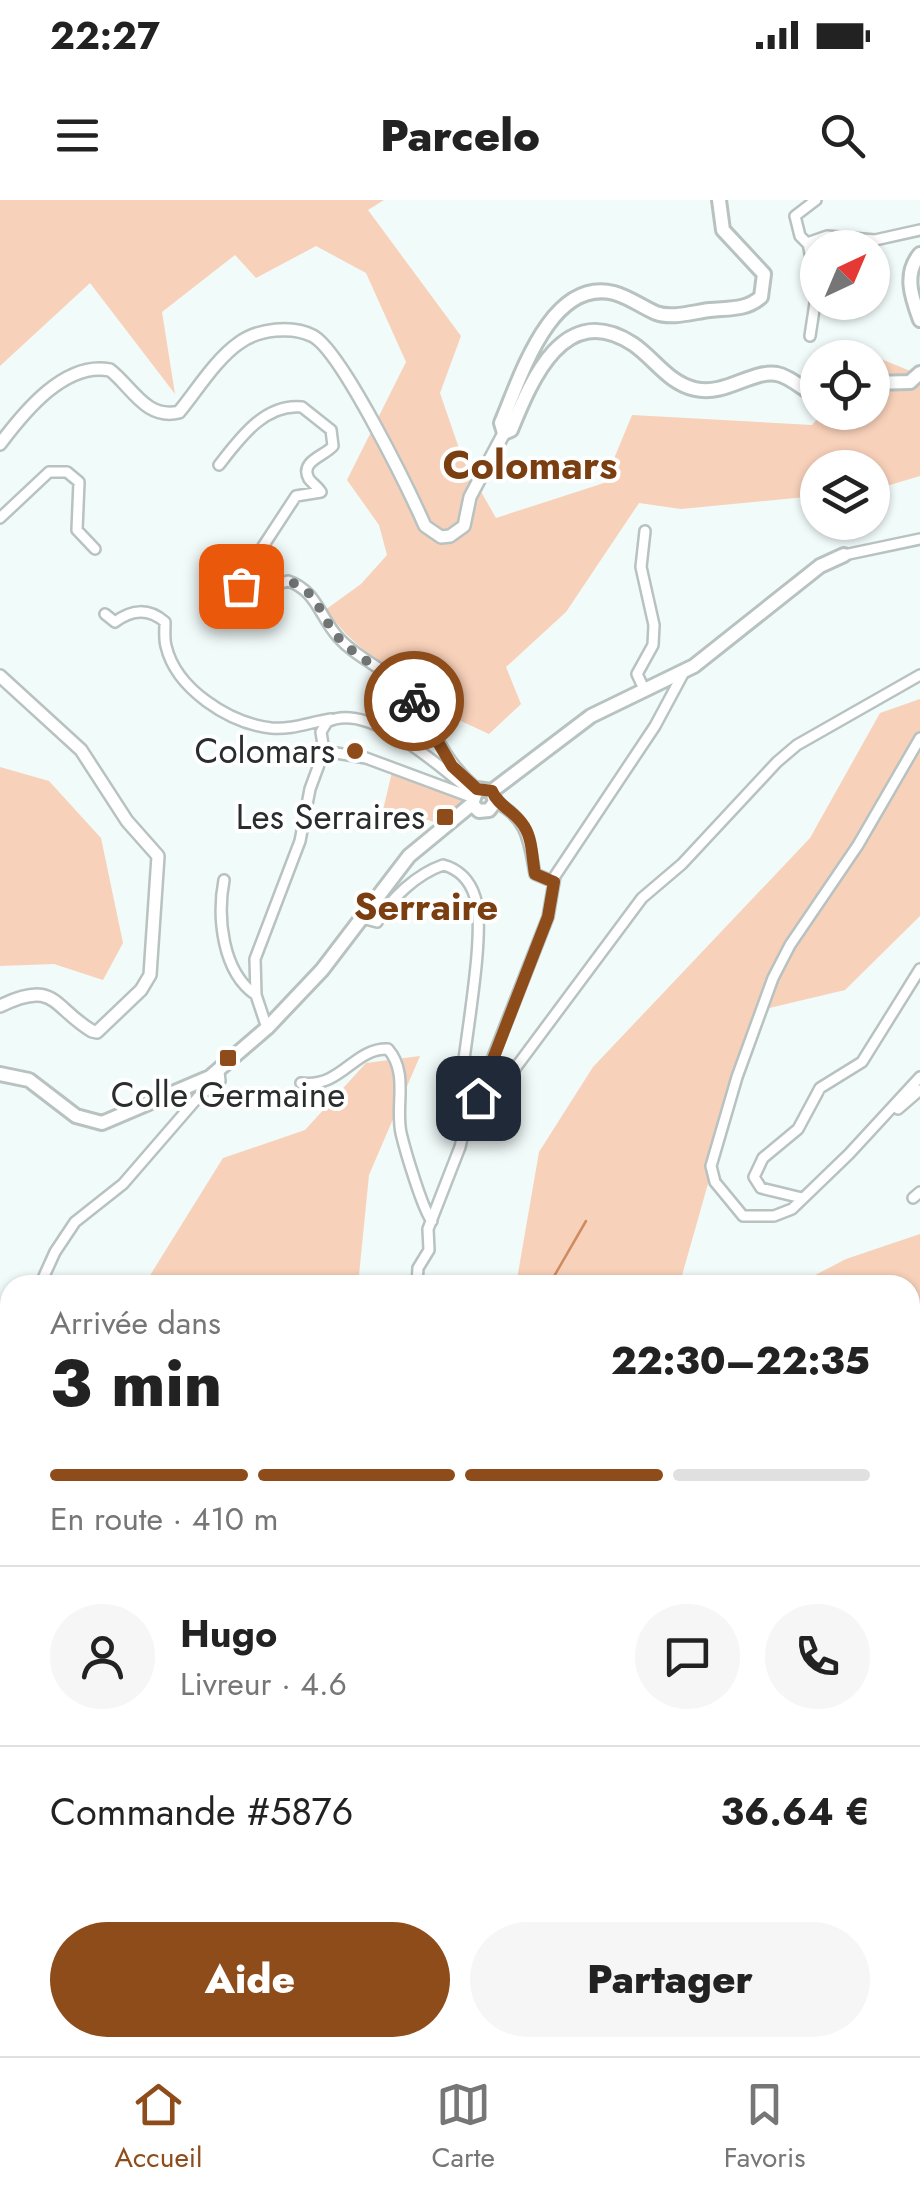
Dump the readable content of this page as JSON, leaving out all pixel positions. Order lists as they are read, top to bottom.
{
  "districts": ["Colomars", "Serraire"],
  "places": {
    "other": ["Colomars"],
    "transit": ["Les Serraires", "Colle Germaine"]
  },
  "north": "top right",
  "page": {
    "status": "22:27",
    "header": "Parcelo",
    "heading": ["3 min", "Arrivée dans", "22:30–22:35"],
    "panel": [
      "Hugo",
      "Livreur · 4.6",
      "Commande #5876",
      "36.64 €"
    ],
    "bar": "En route · 410 m",
    "buttons": ["Aide", "Partager"],
    "tabs": ["Accueil", "Carte", "Favoris"]
  }
}
